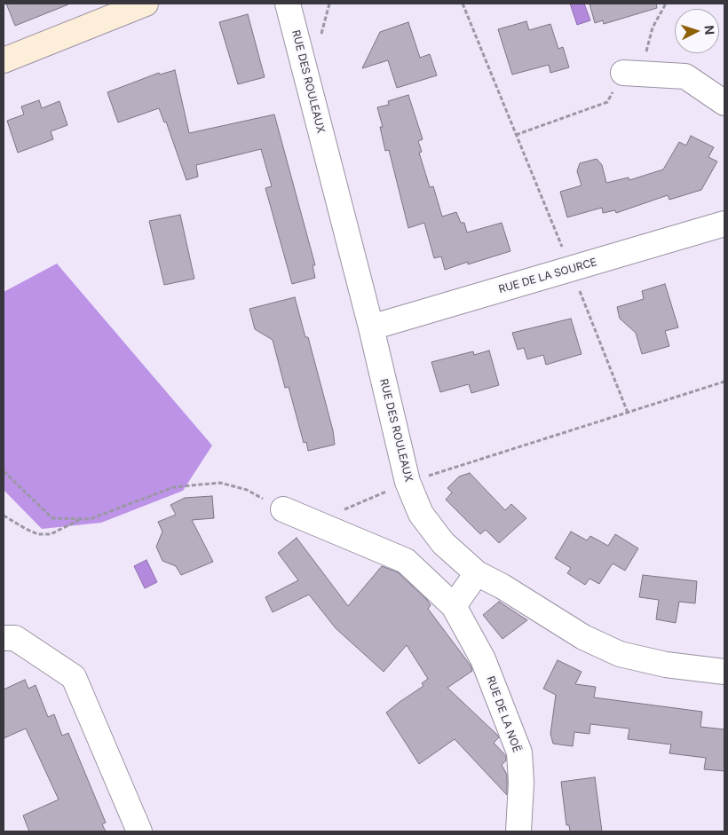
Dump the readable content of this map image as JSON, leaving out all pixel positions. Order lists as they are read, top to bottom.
{
  "streets": {
    "street": ["RUE DES ROULEAUX", "RUE DE LA SOURCE", "RUE DE LA NOË"]
  },
  "crossings": [
    ["RUE DES ROULEAUX", "RUE DE LA SOURCE"]
  ],
  "north": "right"
}
